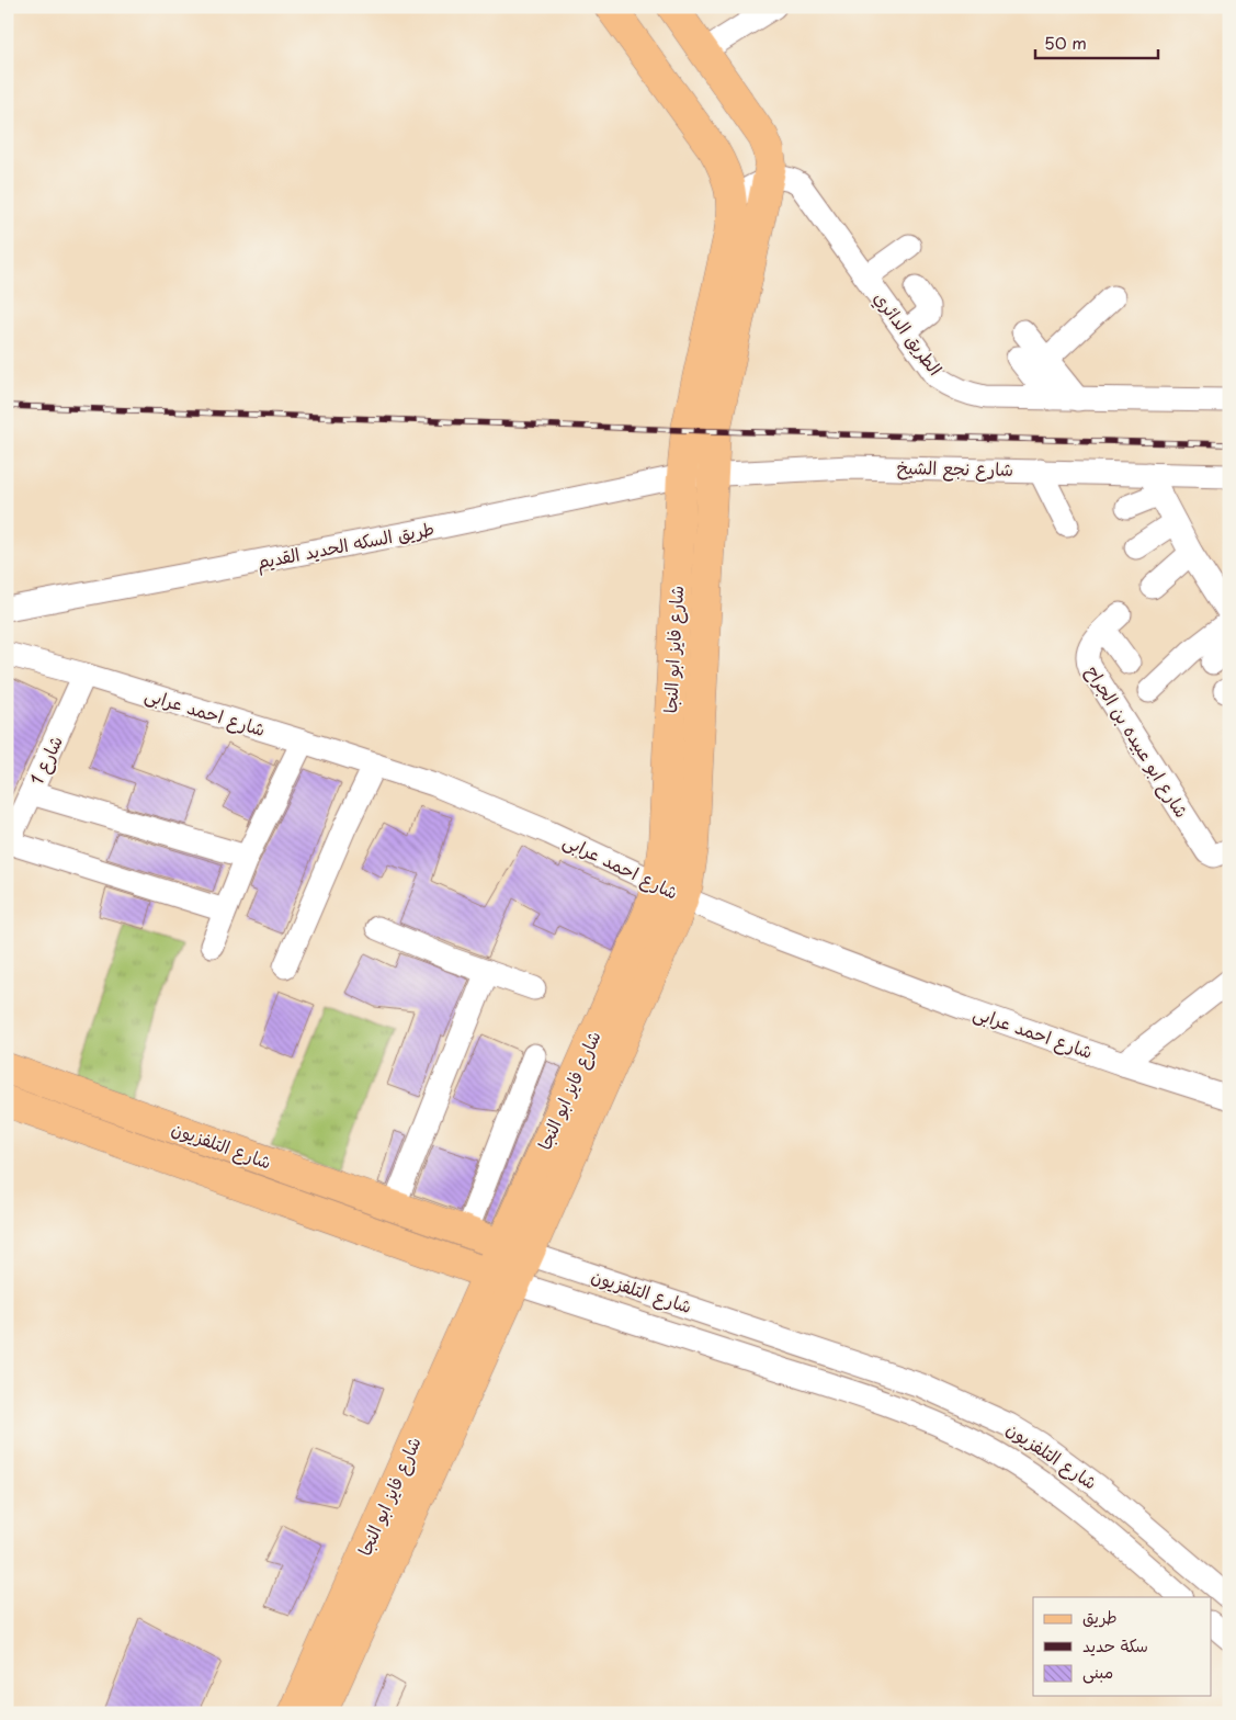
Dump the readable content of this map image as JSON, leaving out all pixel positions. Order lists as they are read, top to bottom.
{
  "streets": {
    "main road": ["شارع فايز ابو النجا", "شارع التلفزيون"],
    "street": [
      "الطريق الدائري",
      "شارع نجع الشيخ",
      "طريق السكه الحديد القديم",
      "شارع احمد عرابى",
      "شارع ابو عبيده بن الجراح",
      "شارع 1"
    ]
  },
  "crossings": [
    ["شارع نجع الشيخ", "طريق السكه الحديد القديم"],
    ["شارع نجع الشيخ", "شارع فايز ابو النجا"],
    ["طريق السكه الحديد القديم", "شارع فايز ابو النجا"],
    ["شارع فايز ابو النجا", "شارع احمد عرابى"],
    ["شارع فايز ابو النجا", "شارع التلفزيون"],
    ["شارع احمد عرابى", "شارع 1"]
  ],
  "legend": ["طريق", "سكة حديد", "مبنى"],
  "scale_bar": "50 m"
}
